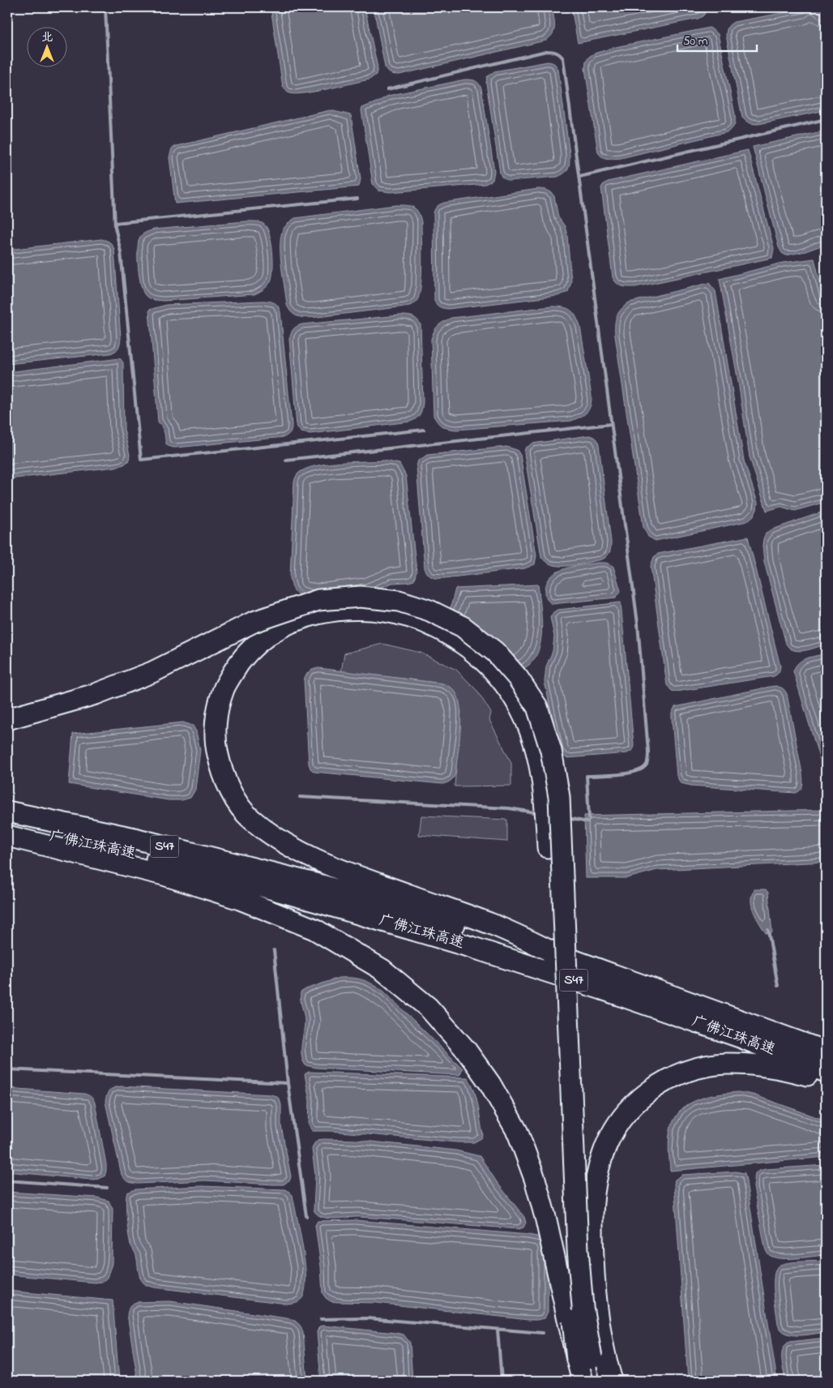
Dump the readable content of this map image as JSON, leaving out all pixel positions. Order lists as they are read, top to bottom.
{
  "streets": {
    "highway": ["广佛江珠高速", "S47"]
  },
  "scale_bar": "50 m",
  "north": "top"
}
